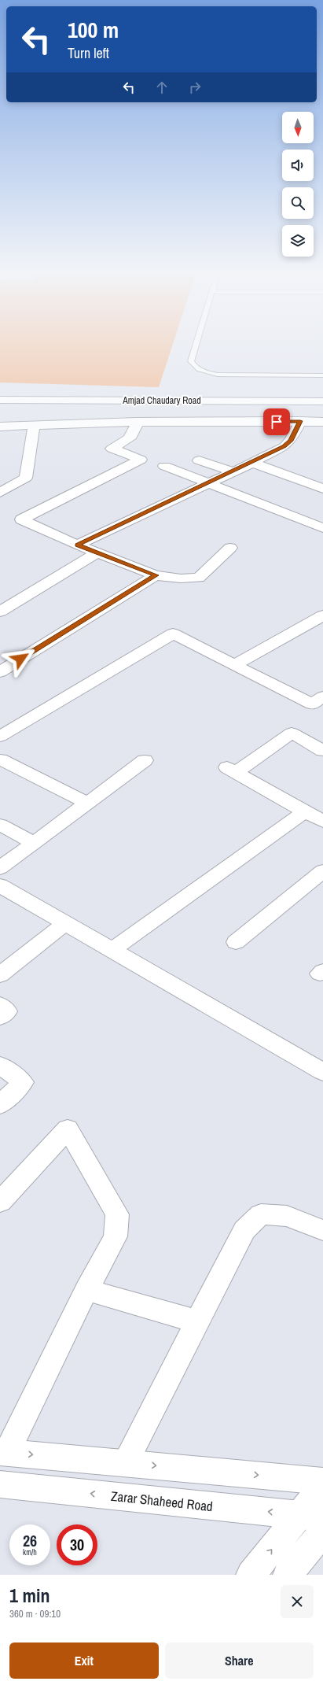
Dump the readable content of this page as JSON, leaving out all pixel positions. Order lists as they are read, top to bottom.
{
  "streets": {
    "street": ["Amjad Chaudary Road", "Zarar Shaheed Road"]
  },
  "north": "bottom",
  "page": {
    "turn": ["100 m", "Turn left"],
    "speed": "26 km/h",
    "limit": "30",
    "heading": ["1 min", "360 m · 09:10"],
    "buttons": ["Exit", "Share"]
  }
}
